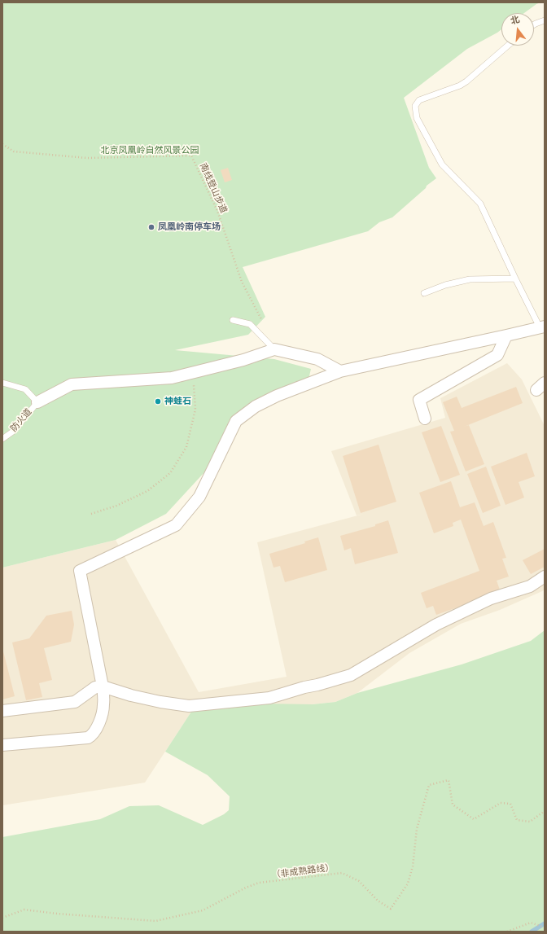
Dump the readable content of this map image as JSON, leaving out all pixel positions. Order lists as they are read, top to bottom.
{
  "streets": {
    "lane": ["防火道"],
    "path": ["南线登山步道", "（非成熟路线）"]
  },
  "parks": ["北京凤凰岭自然风景公园"],
  "places": ["凤凰岭南停车场", "神蛙石"],
  "north": "top"
}
